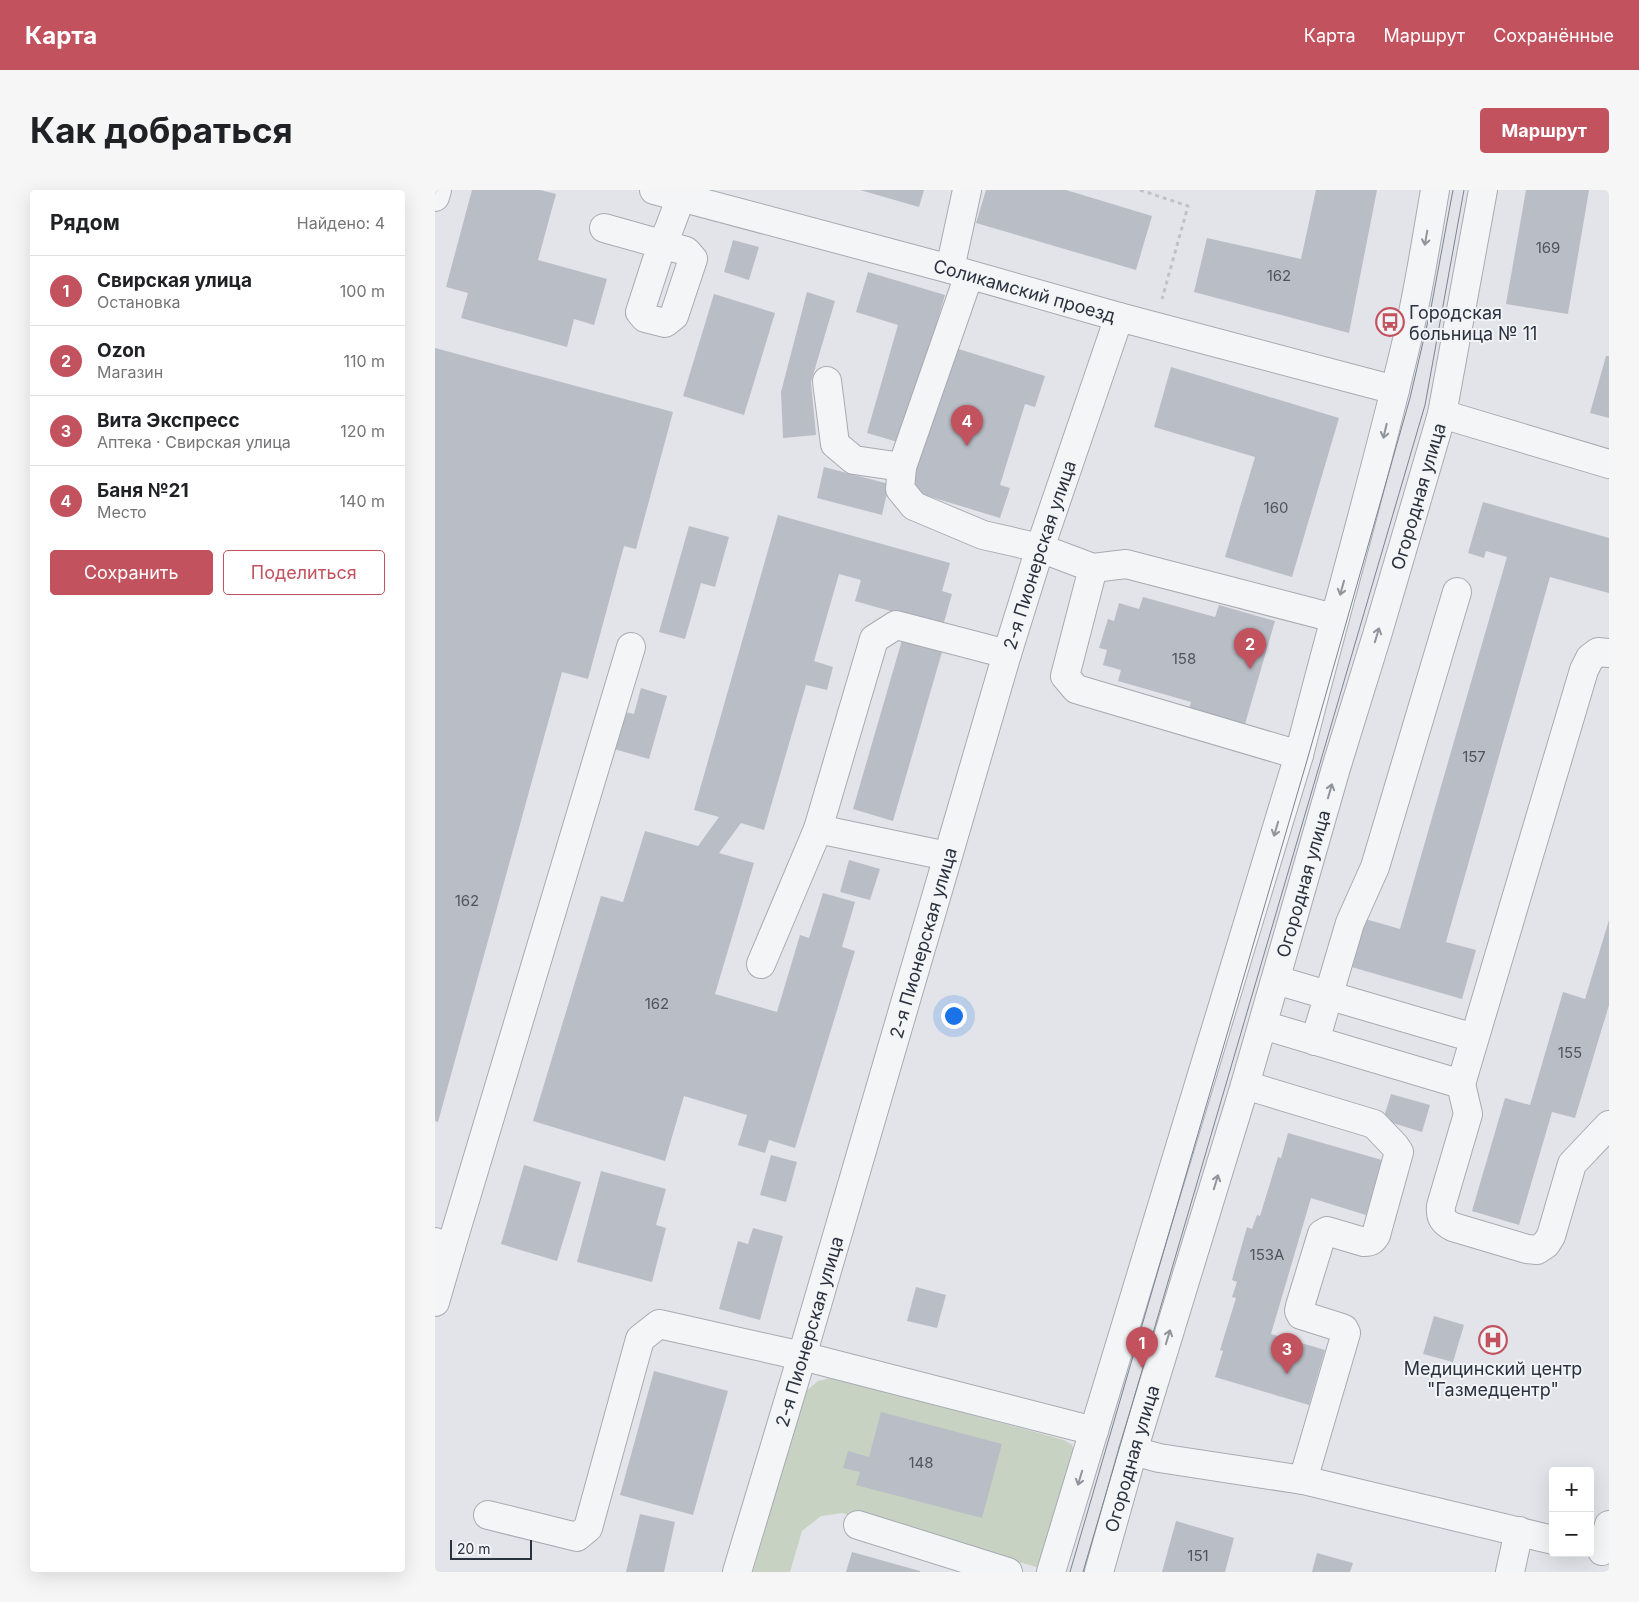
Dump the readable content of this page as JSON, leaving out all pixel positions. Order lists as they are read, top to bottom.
{
  "streets": {
    "street": ["Соликамский проезд", "Огородная улица", "2-я Пионерская улица"]
  },
  "crossings": [
    ["Соликамский проезд", "2-я Пионерская улица"]
  ],
  "places": {
    "bus stop": ["Городская больница № 11"],
    "hospital": ["Медицинский центр \"Газмедцентр\""]
  },
  "house_numbers": [
    "169",
    "162",
    "160",
    "158",
    "157",
    "162",
    "162",
    "155",
    "153А",
    "148",
    "151"
  ],
  "scale_bar": "20 m",
  "page": {
    "header": "Карта",
    "nav": ["Карта", "Маршрут", "Сохранённые"],
    "buttons": [
      "Маршрут",
      ["Сохранить", "Поделиться"]
    ],
    "title": "Как добраться",
    "heading": ["Рядом", "Найдено: 4"],
    "list": [
      {
        "mark": "1",
        "name": "Свирская улица",
        "note": "Остановка",
        "value": "100 m"
      },
      {
        "mark": "2",
        "name": "Ozon",
        "note": "Магазин",
        "value": "110 m"
      },
      {
        "mark": "3",
        "name": "Вита Экспресс",
        "note": "Аптека · Свирская улица",
        "value": "120 m"
      },
      {
        "mark": "4",
        "name": "Баня №21",
        "note": "Место",
        "value": "140 m"
      }
    ],
    "pins": [
      "4",
      "2",
      "1",
      "3"
    ],
    "map_buttons": ["+", "−"],
    "scale": "20 m"
  }
}
